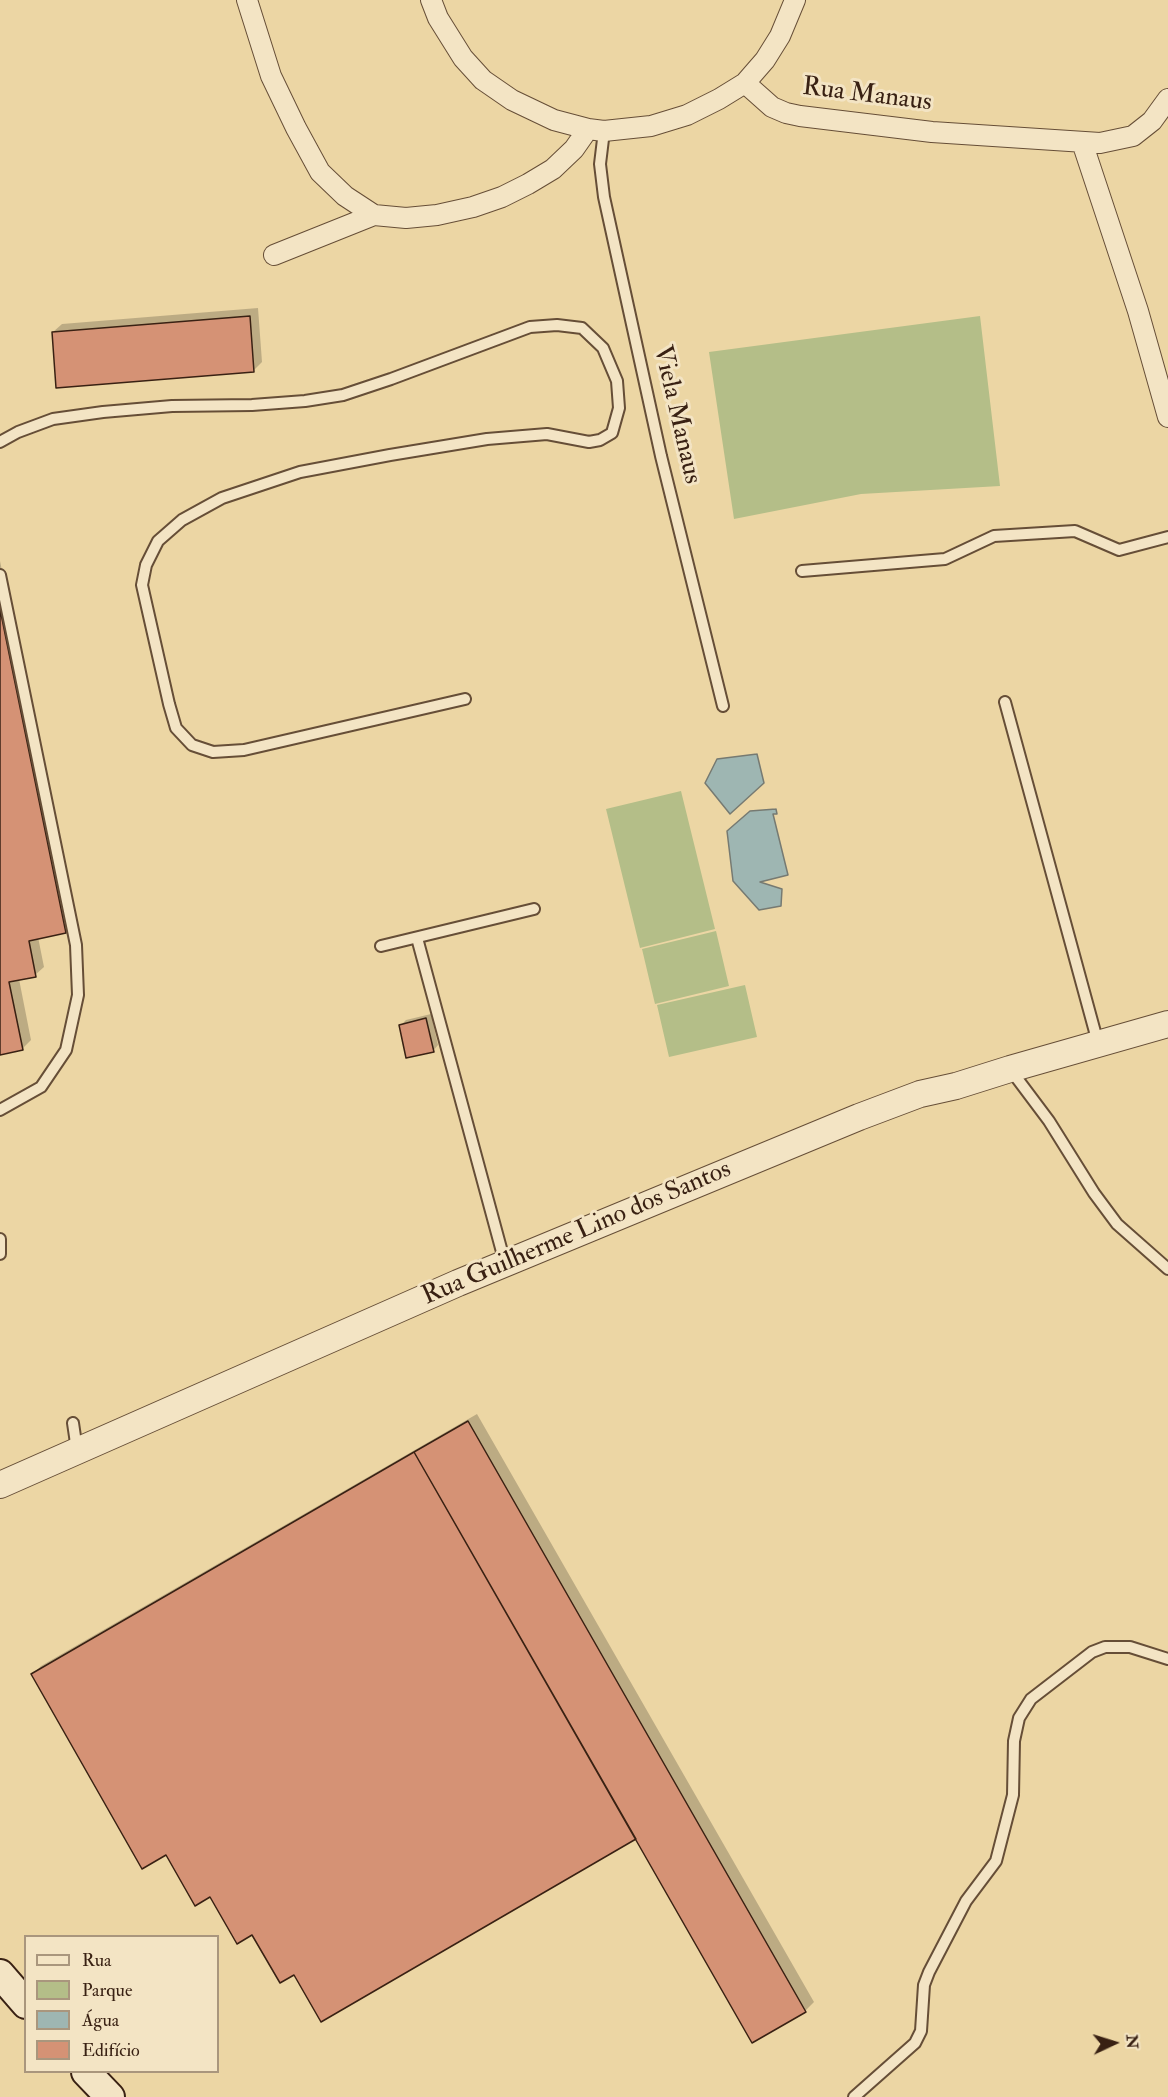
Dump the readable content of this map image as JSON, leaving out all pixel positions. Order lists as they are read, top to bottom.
{
  "streets": {
    "street": ["Rua Manaus", "Rua Guilherme Lino dos Santos"],
    "lane": ["Viela Manaus"]
  },
  "legend": [
    "Rua",
    "Parque",
    "Água",
    "Edifício"
  ],
  "north": "right"
}
